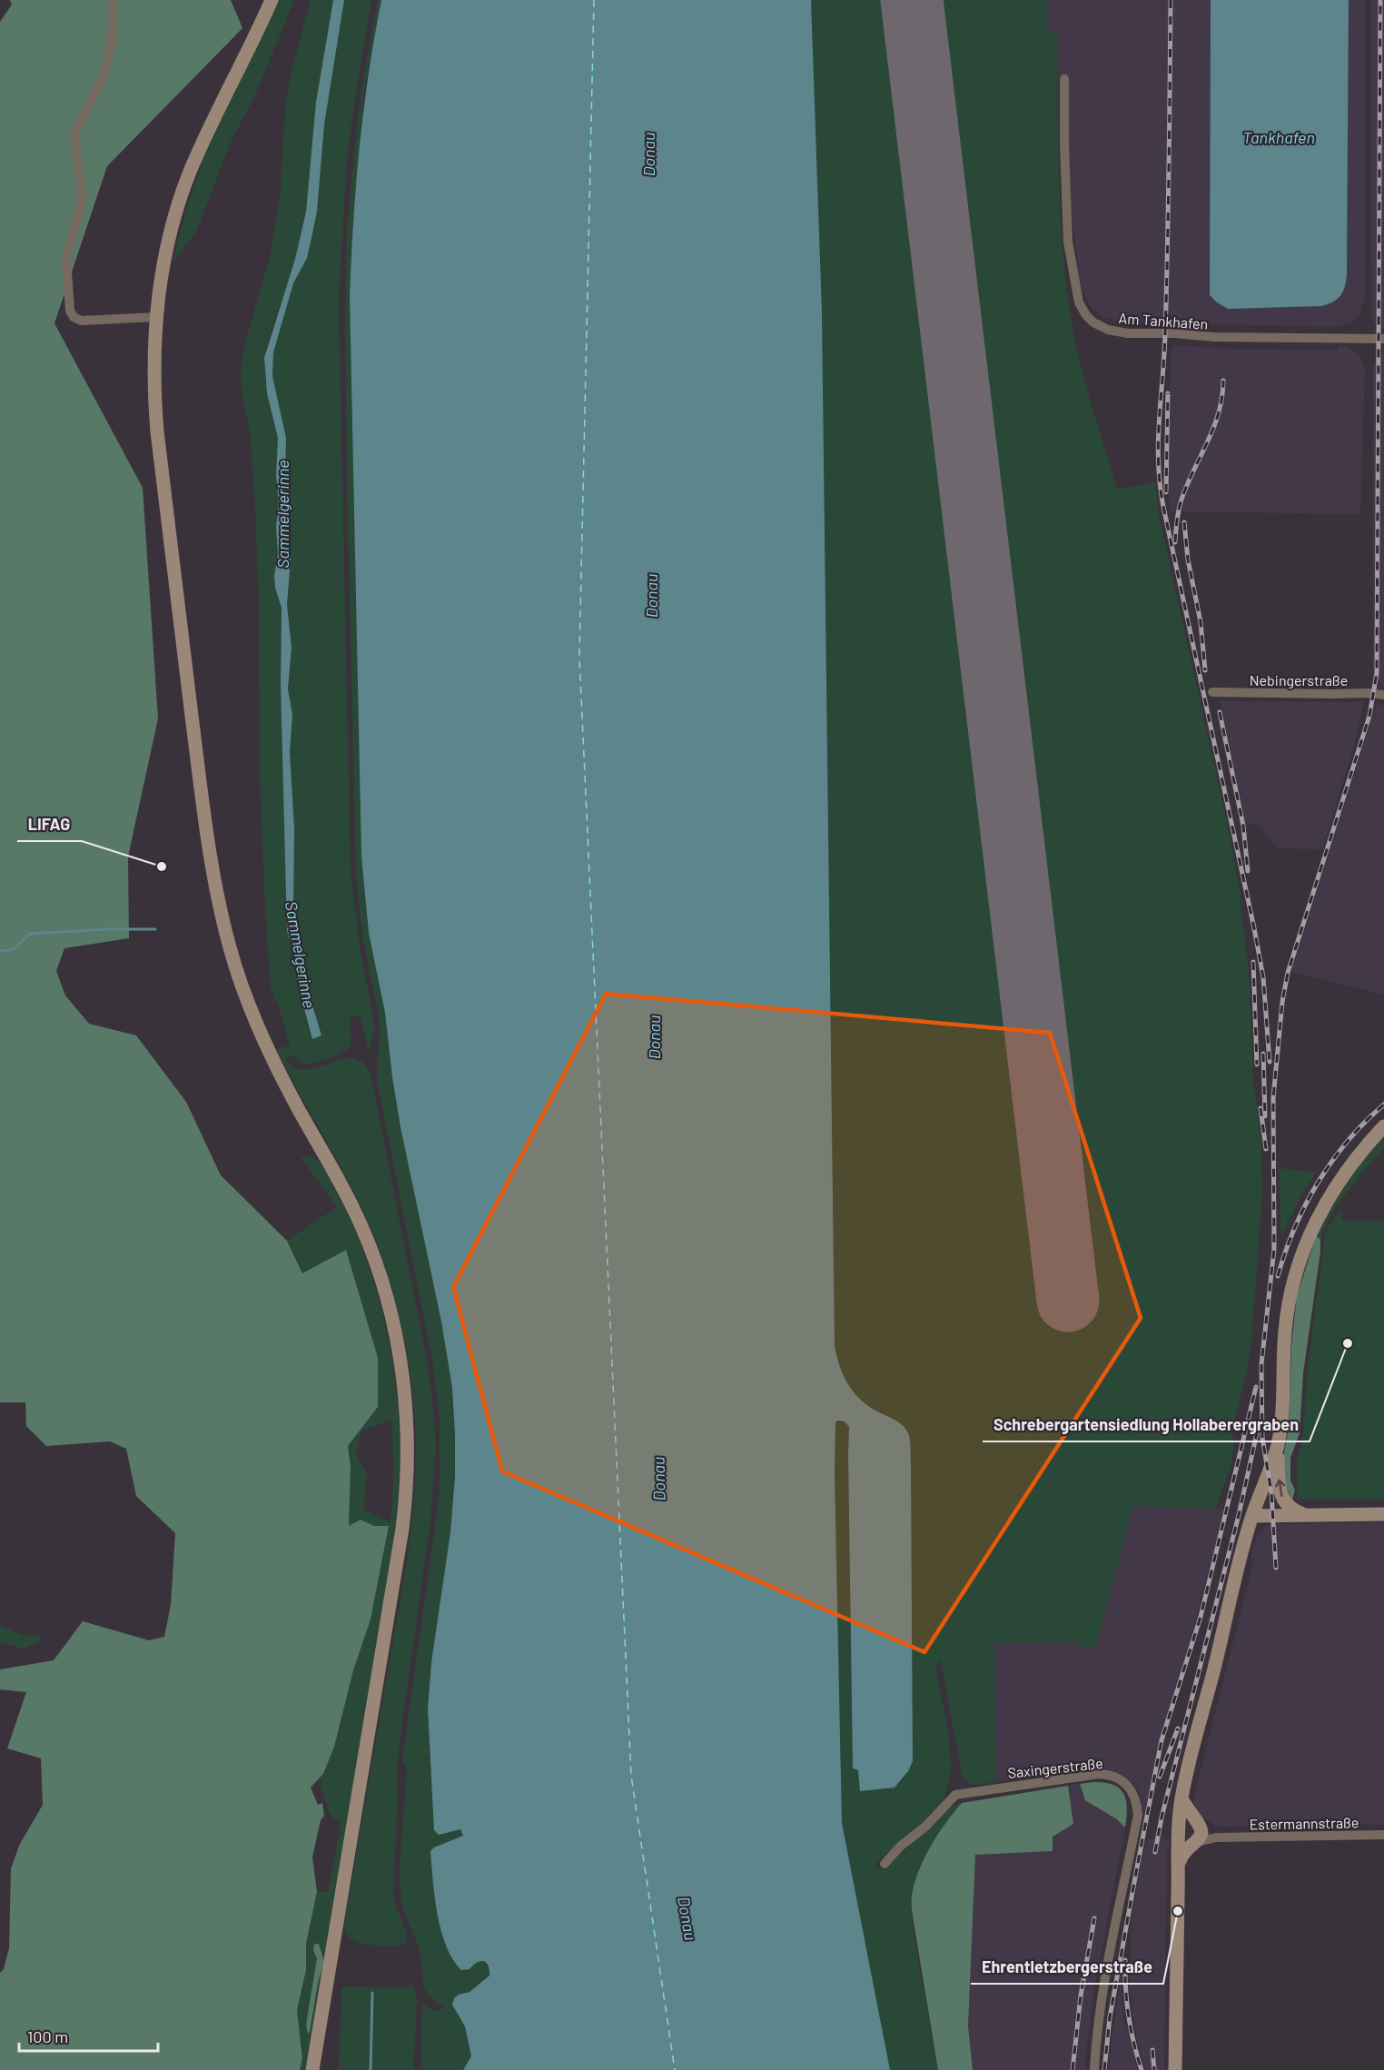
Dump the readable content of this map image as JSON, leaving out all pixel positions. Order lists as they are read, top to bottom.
{
  "streets": {
    "street": [
      "Am Tankhafen",
      "Nebingerstraße",
      "Saxingerstraße",
      "Estermannstraße"
    ]
  },
  "water": ["Tankhafen", "Donau", "Sammelgerinne"],
  "places": ["LIFAG", "Schrebergartensiedlung Hollaberergraben", "Ehrentletzbergerstraße"],
  "scale_bar": "100 m"
}
